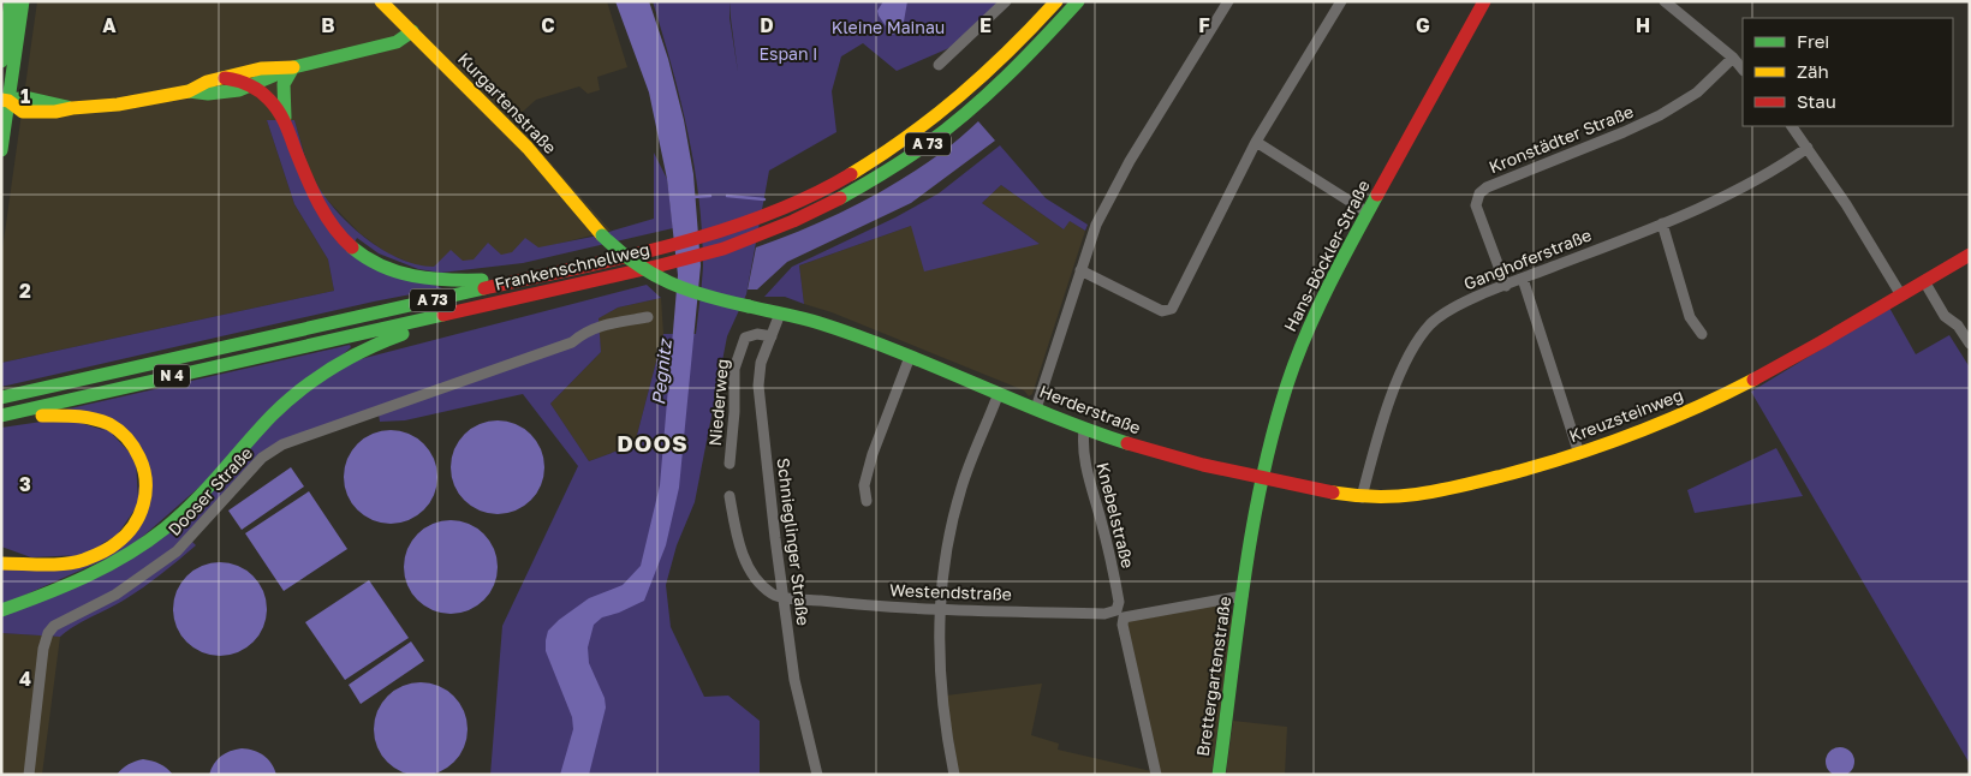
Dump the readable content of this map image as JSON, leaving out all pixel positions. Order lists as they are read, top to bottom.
{
  "streets": {
    "main road": [
      "Kurgartenstraße",
      "A 73",
      "Hans-Böckler-Straße",
      "Frankenschnellweg",
      "N 4",
      "Herderstraße",
      "Kreuzsteinweg",
      "Brettergartenstraße"
    ],
    "street": [
      "Kronstädter Straße",
      "Ganghoferstraße",
      "Niederweg",
      "Dooser Straße",
      "Knebelstraße",
      "Schnieglinger Straße",
      "Westendstraße"
    ]
  },
  "crossings": [
    ["Kurgartenstraße", "Herderstraße"],
    ["Kronstädter Straße", "Ganghoferstraße"],
    ["Hans-Böckler-Straße", "Herderstraße"],
    ["Hans-Böckler-Straße", "Kreuzsteinweg"],
    ["Hans-Böckler-Straße", "Westendstraße"],
    ["Hans-Böckler-Straße", "Brettergartenstraße"],
    ["Ganghoferstraße", "Kreuzsteinweg"],
    ["Niederweg", "Schnieglinger Straße"],
    ["Herderstraße", "Kreuzsteinweg"],
    ["Herderstraße", "Knebelstraße"],
    ["Herderstraße", "Schnieglinger Straße"],
    ["Knebelstraße", "Westendstraße"],
    ["Schnieglinger Straße", "Westendstraße"],
    ["Westendstraße", "Brettergartenstraße"]
  ],
  "districts": ["DOOS"],
  "water": ["Pegnitz"],
  "parks": ["Kleine Mainau", "Espan I"],
  "legend": ["Frei", "Zäh", "Stau"],
  "grid": {
    "columns": [
      "A",
      "B",
      "C",
      "D",
      "E",
      "F",
      "G",
      "H"
    ],
    "rows": [
      "1",
      "2",
      "3",
      "4"
    ]
  }
}
